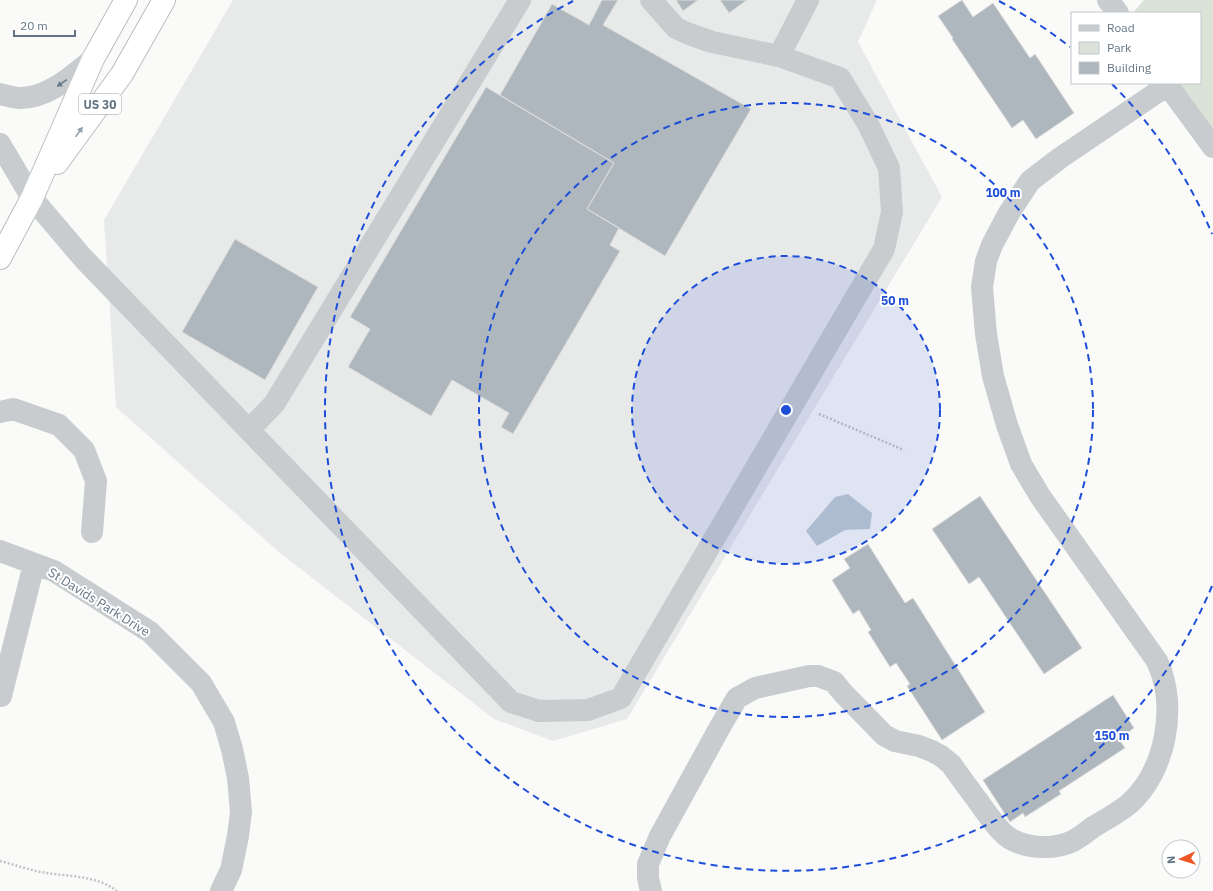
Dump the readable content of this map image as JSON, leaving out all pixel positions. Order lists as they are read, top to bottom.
{
  "streets": {
    "highway": ["US 30"],
    "street": ["St Davids Park Drive"]
  },
  "legend": ["Road", "Park", "Building"],
  "scale_bar": "20 m",
  "north": "left",
  "rings": ["100 m", "50 m", "150 m"]
}
